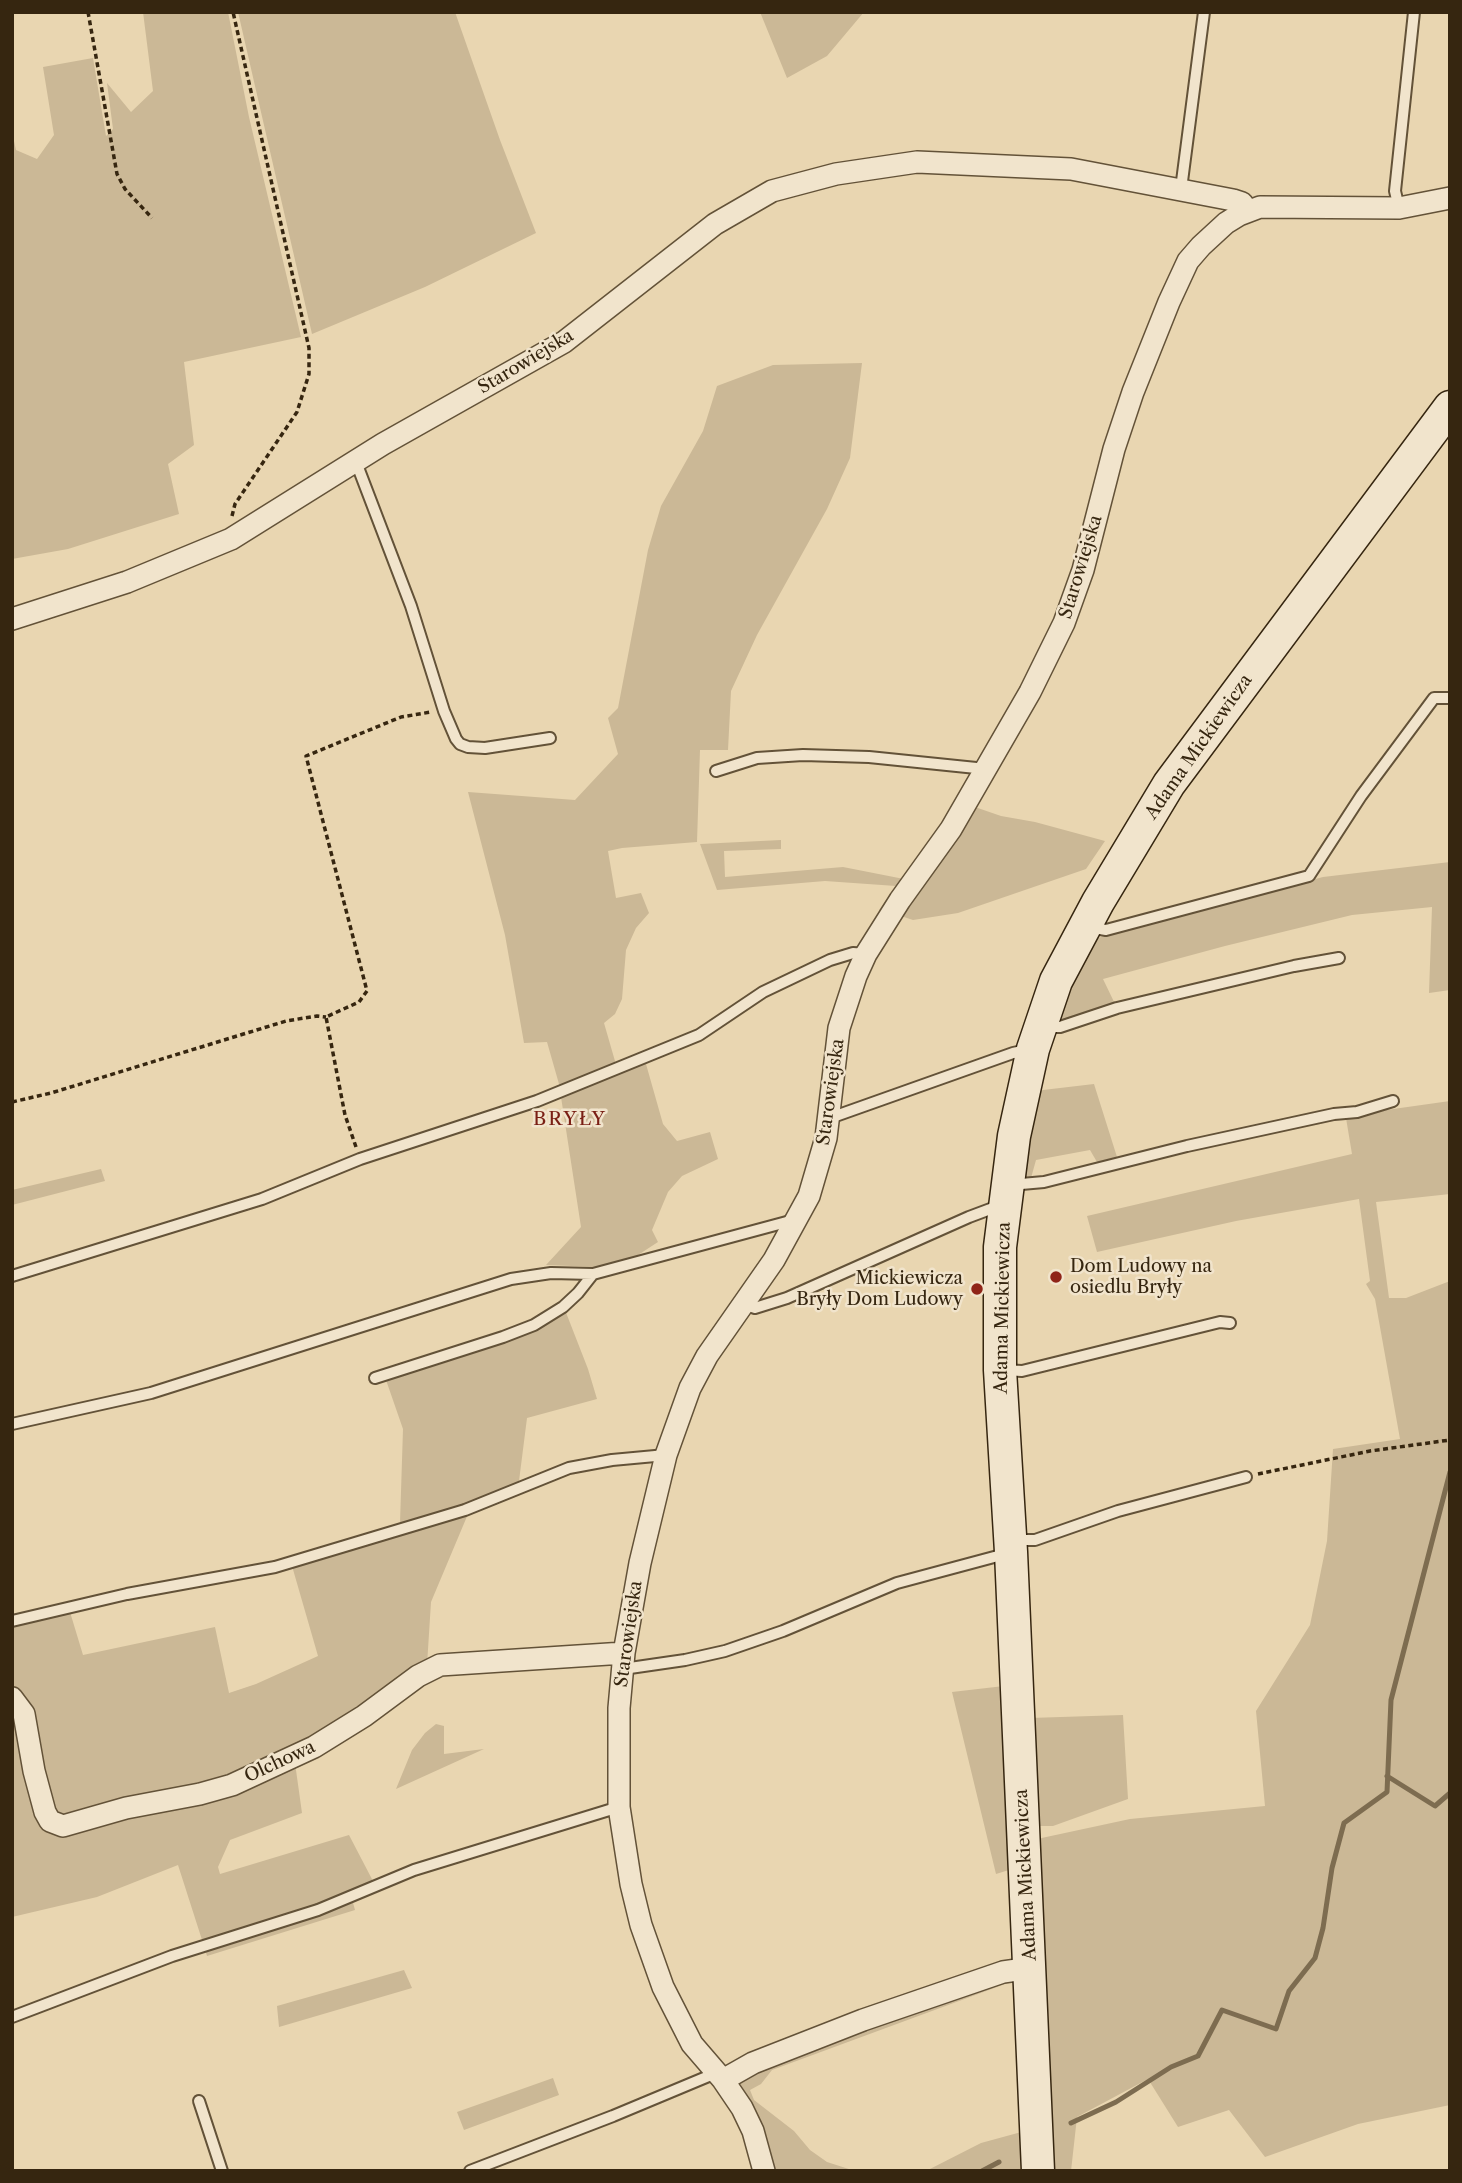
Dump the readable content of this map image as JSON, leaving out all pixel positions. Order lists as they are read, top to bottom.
{
  "streets": {
    "street": ["Starowiejska", "Adama Mickiewicza", "Olchowa"]
  },
  "crossings": [
    ["Starowiejska", "Olchowa"]
  ],
  "districts": ["BRYŁY"],
  "places": ["Dom Ludowy na osiedlu Bryły", "Mickiewicza Bryły Dom Ludowy"]
}
